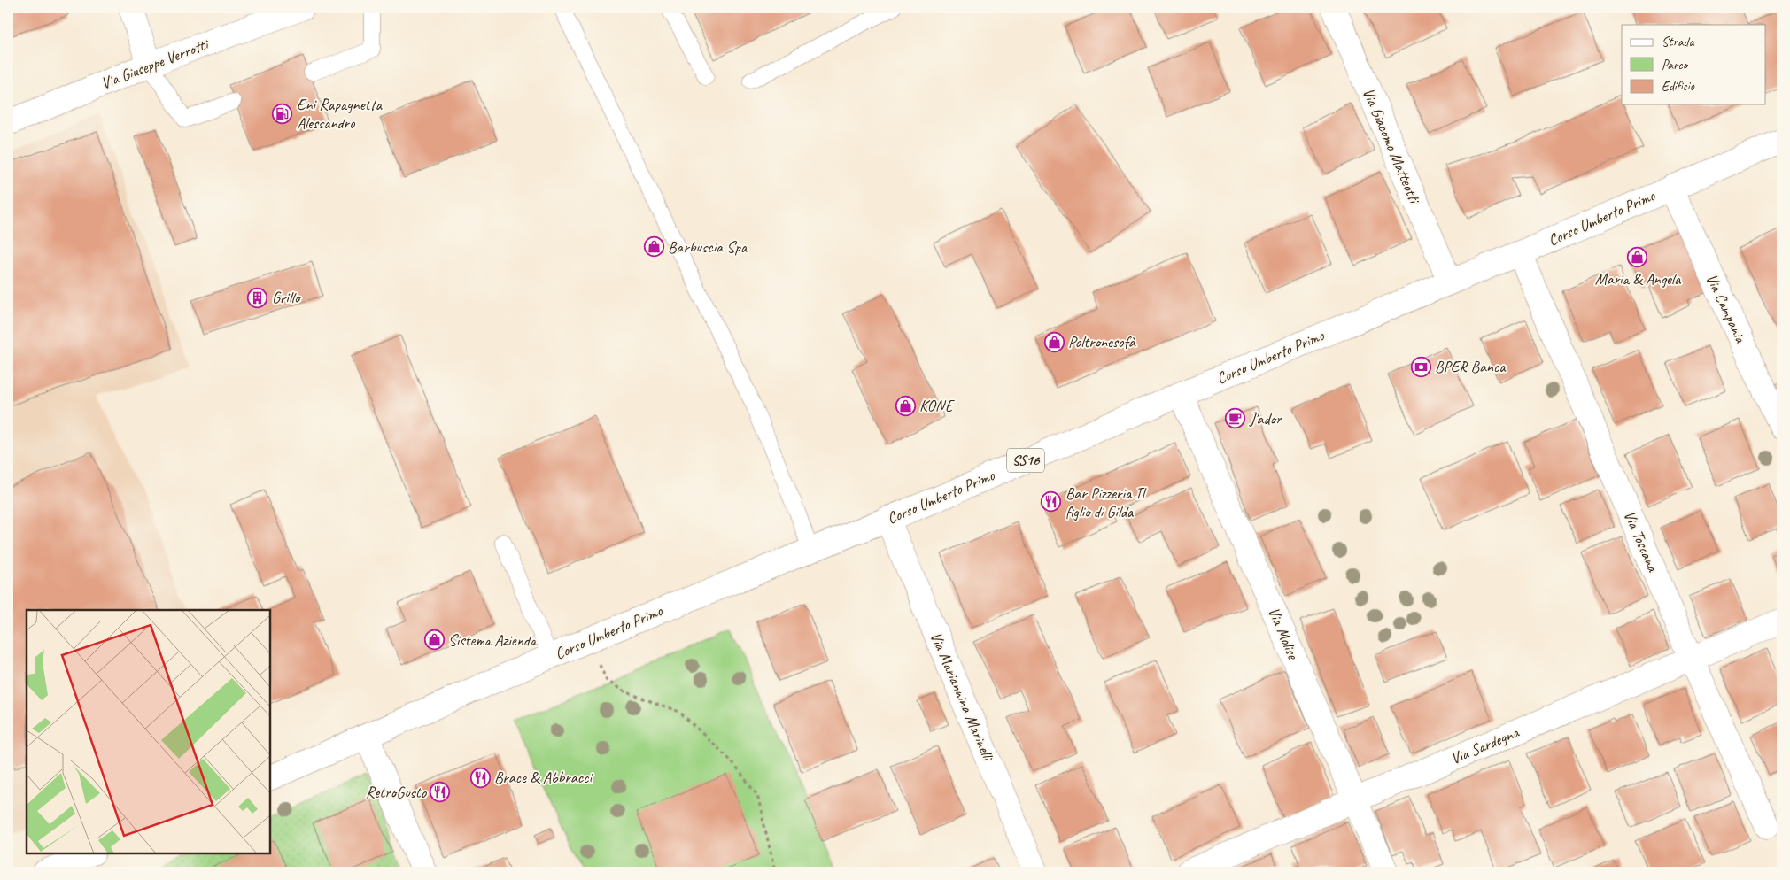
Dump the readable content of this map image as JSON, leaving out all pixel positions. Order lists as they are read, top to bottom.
{
  "streets": {
    "street": [
      "Via Giuseppe Verrotti",
      "Via Giacomo Matteotti",
      "Corso Umberto Primo",
      "Via Campania",
      "SS16",
      "Via Toscana",
      "Via Molise",
      "Via Mariannina Marinelli",
      "Via Sardegna"
    ]
  },
  "crossings": [
    ["Via Giacomo Matteotti", "Corso Umberto Primo"],
    ["Corso Umberto Primo", "Via Campania"],
    ["Corso Umberto Primo", "Via Toscana"],
    ["Corso Umberto Primo", "Via Molise"],
    ["Corso Umberto Primo", "Via Mariannina Marinelli"],
    ["Via Toscana", "Via Sardegna"],
    ["Via Molise", "Via Sardegna"]
  ],
  "places": {
    "fuel station": ["Eni Rapagnetta Alessandro"],
    "shop": [
      "Barbuscia Spa",
      "Maria & Angela",
      "Poltronesofà",
      "KONE",
      "Sistema Azienda"
    ],
    "building": ["Grillo"],
    "bank": ["BPER Banca"],
    "cafe": ["J'ador"],
    "restaurant": ["Bar Pizzeria Il figlio di Gilda", "Brace & Abbracci", "RetroGusto"]
  },
  "legend": ["Strada", "Parco", "Edificio"]
}
